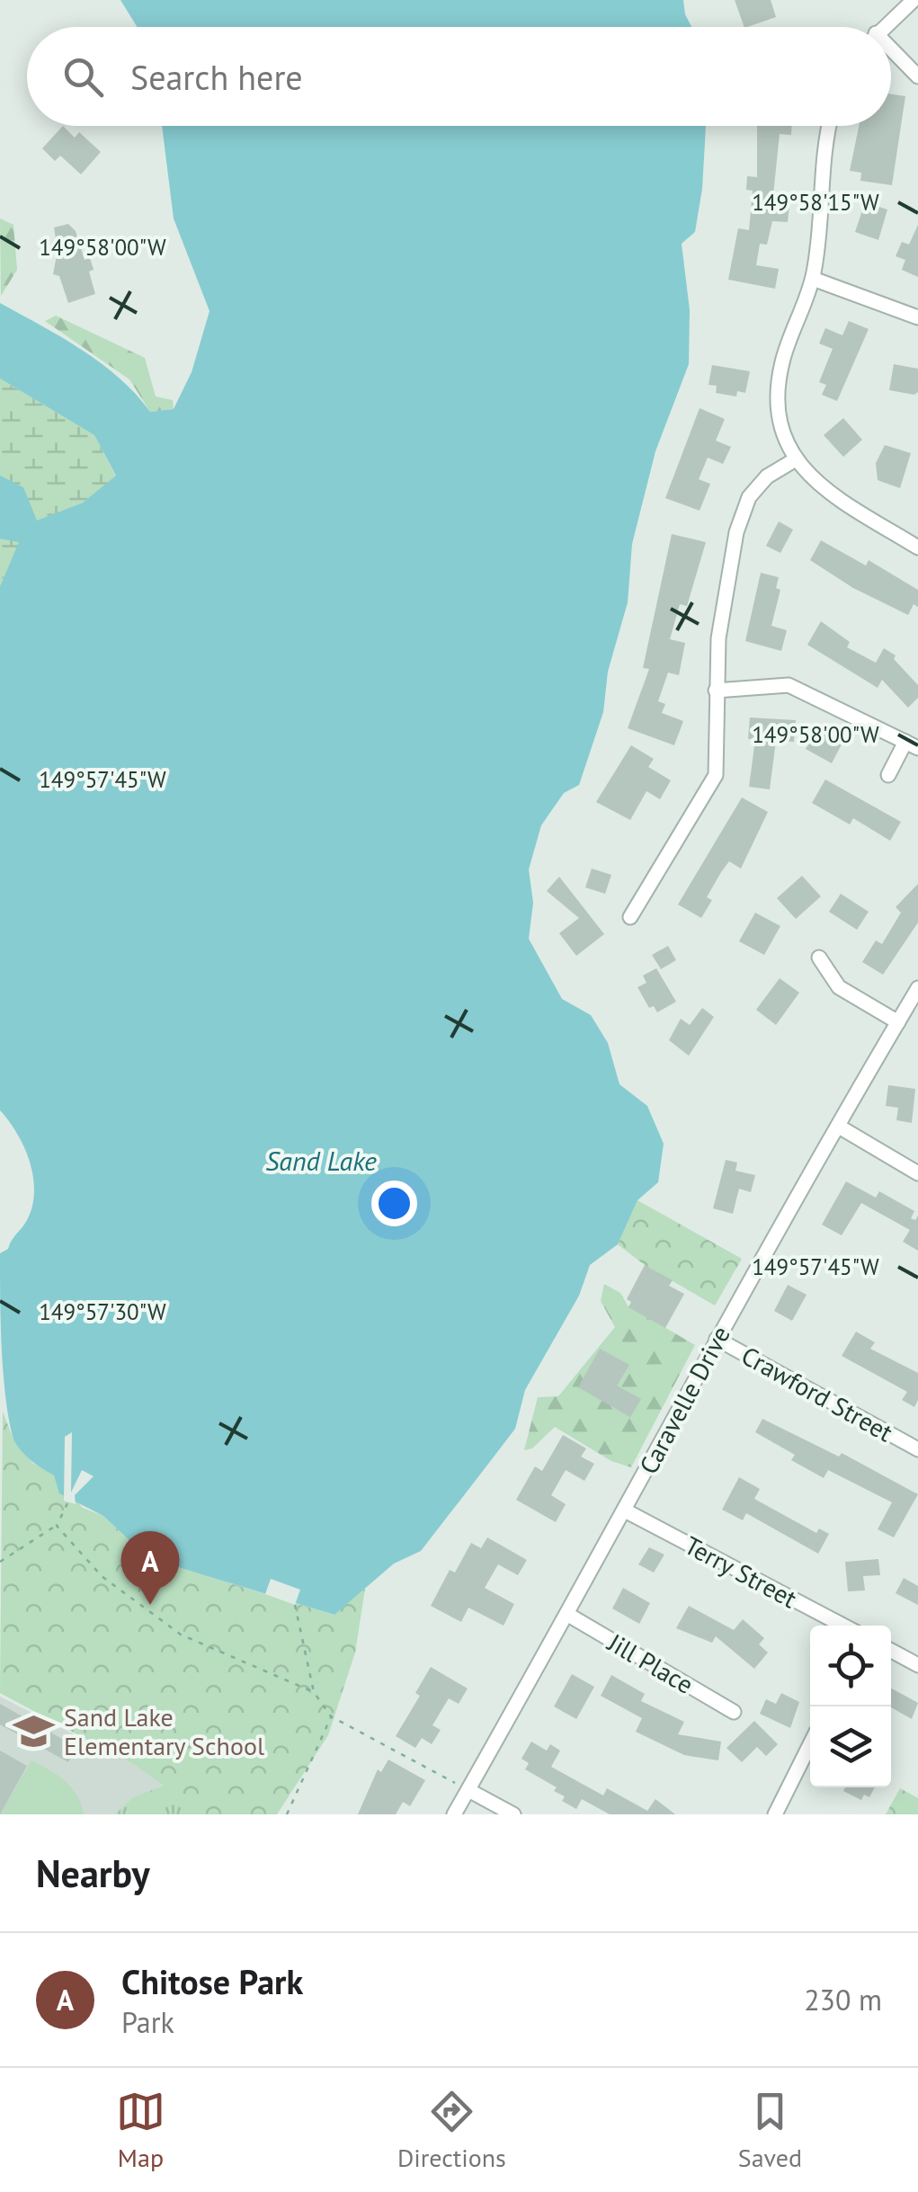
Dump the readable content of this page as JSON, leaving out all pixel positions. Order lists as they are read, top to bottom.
{
  "streets": {
    "street": [
      "Crawford Street",
      "Caravelle Drive",
      "Terry Street",
      "Jill Place"
    ]
  },
  "crossings": [
    ["Crawford Street", "Caravelle Drive"],
    ["Caravelle Drive", "Terry Street"],
    ["Caravelle Drive", "Jill Place"]
  ],
  "water": ["Sand Lake"],
  "places": {
    "school or university": ["Sand Lake Elementary School"]
  },
  "page": {
    "search": "Search here",
    "pins": "A",
    "heading": "Nearby",
    "list": [
      {
        "mark": "A",
        "name": "Chitose Park",
        "note": "Park",
        "value": "230 m"
      }
    ],
    "nav": ["Map", "Directions", "Saved"]
  },
  "coordinates": [
    "149°58'15\"W",
    "149°58'00\"W",
    "149°57'45\"W",
    "149°57'30\"W"
  ]
}
